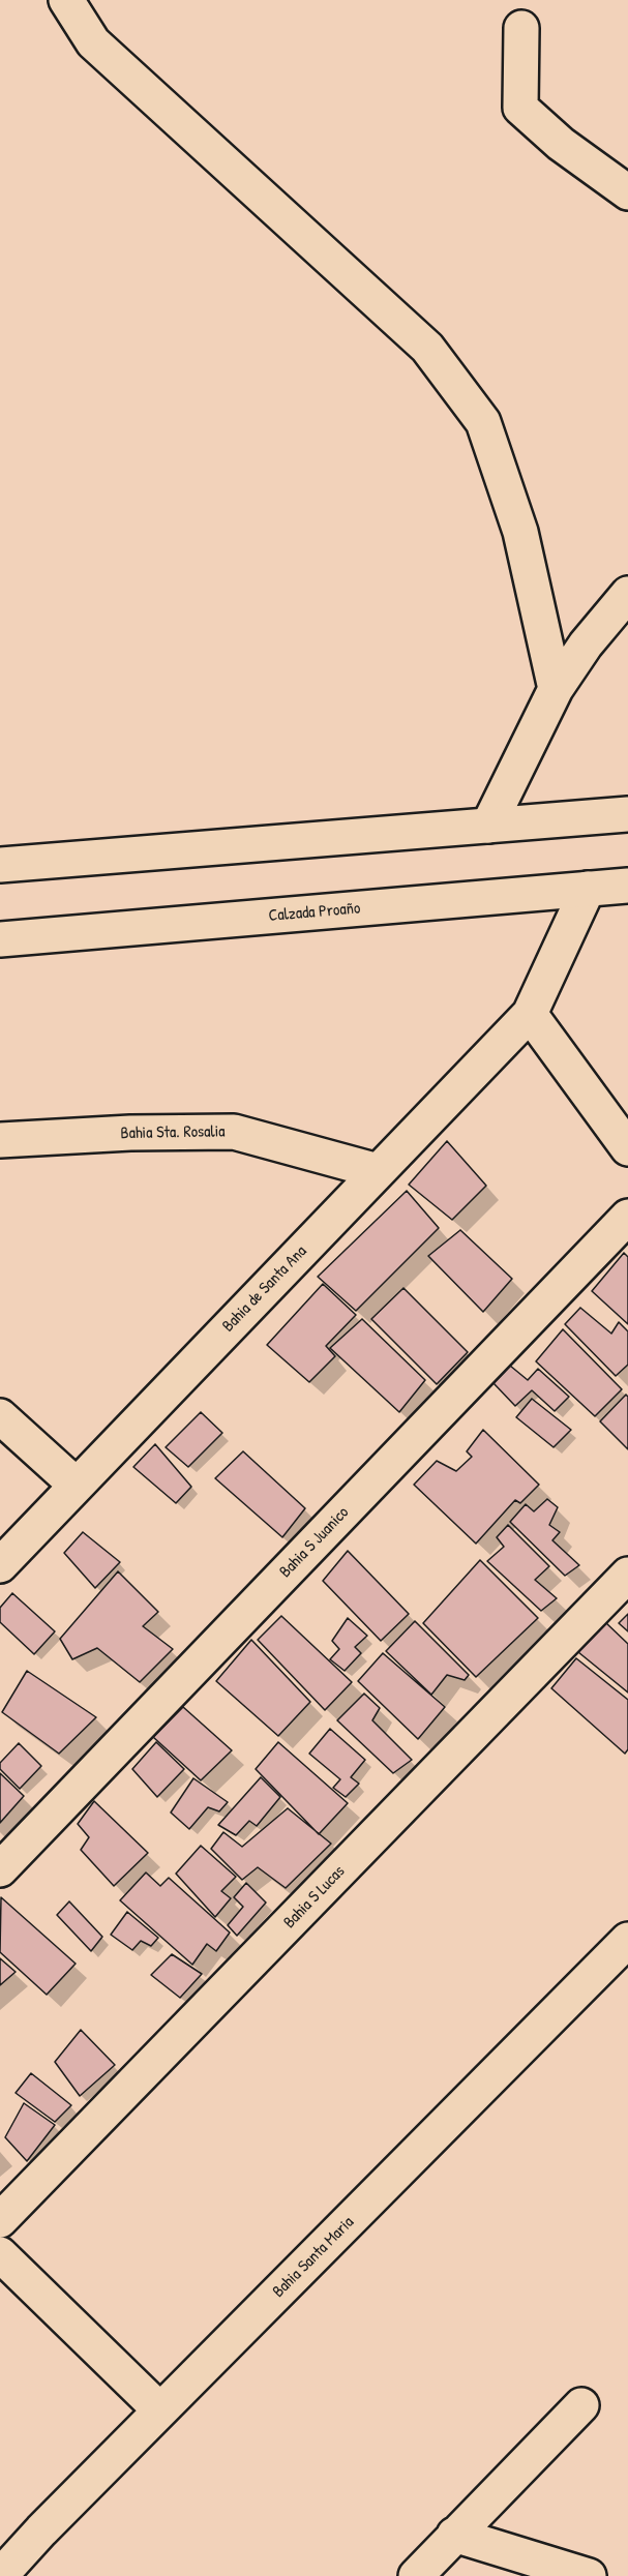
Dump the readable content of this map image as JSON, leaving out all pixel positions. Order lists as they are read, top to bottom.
{
  "streets": {
    "street": [
      "Calzada Proaño",
      "Bahia Sta. Rosalia",
      "Bahia de Santa Ana",
      "Bahia S Juanico",
      "Bahia S Lucas",
      "Bahia Santa Maria"
    ]
  },
  "crossings": [
    ["Calzada Proaño", "Bahia de Santa Ana"],
    ["Bahia Sta. Rosalia", "Bahia de Santa Ana"]
  ]
}
